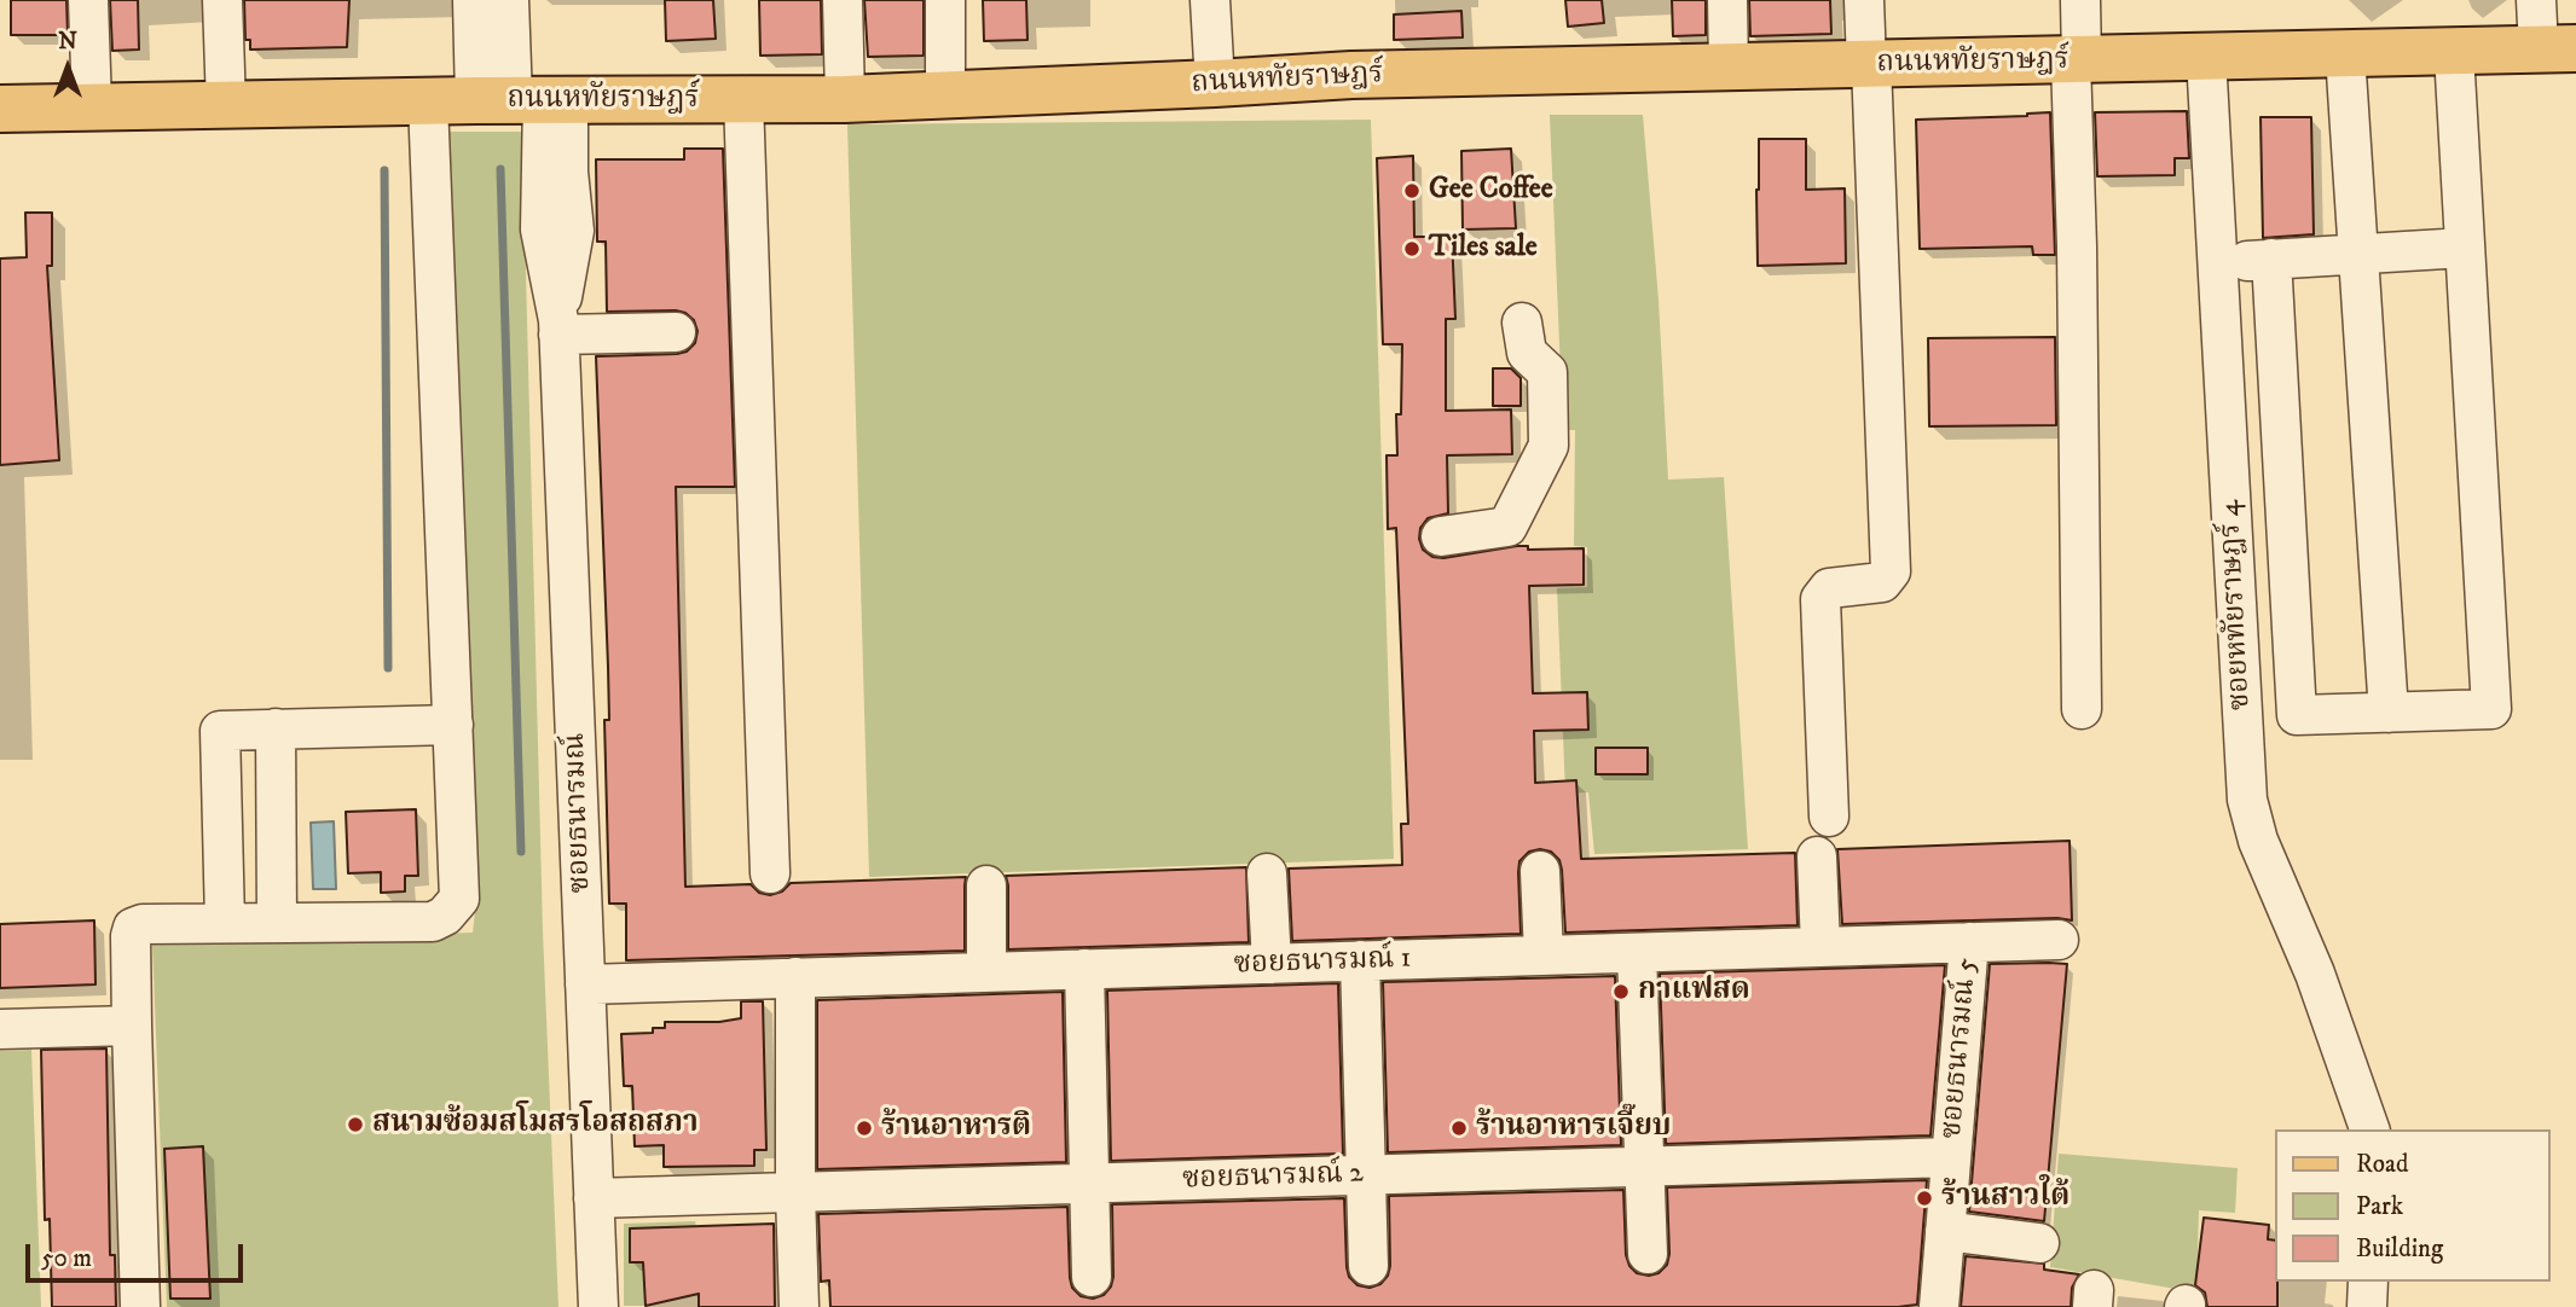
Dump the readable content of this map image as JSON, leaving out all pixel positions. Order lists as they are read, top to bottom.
{
  "streets": {
    "main road": ["ถนนหทัยราษฎร์"],
    "street": [
      "ซอยหทัยราษฎร์ 4",
      "ซอยธนารมณ์",
      "ซอยธนารมณ์ 1",
      "ซอยธนารมณ์ 5",
      "ซอยธนารมณ์ 2"
    ]
  },
  "crossings": [
    ["ถนนหทัยราษฎร์", "ซอยหทัยราษฎร์ 4"],
    ["ถนนหทัยราษฎร์", "ซอยธนารมณ์"],
    ["ซอยธนารมณ์", "ซอยธนารมณ์ 1"],
    ["ซอยธนารมณ์", "ซอยธนารมณ์ 2"],
    ["ซอยธนารมณ์ 1", "ซอยธนารมณ์ 5"],
    ["ซอยธนารมณ์ 5", "ซอยธนารมณ์ 2"]
  ],
  "places": [
    "Gee Coffee",
    "Tiles sale",
    "กาแฟสด",
    "สนามซ้อมสโมสรโอสถสภา",
    "ร้านอาหารติ",
    "ร้านอาหารเจี๊ยบ",
    "ร้านสาวใต้"
  ],
  "legend": ["Road", "Park", "Building"],
  "scale_bar": "50 m",
  "north": "top"
}
